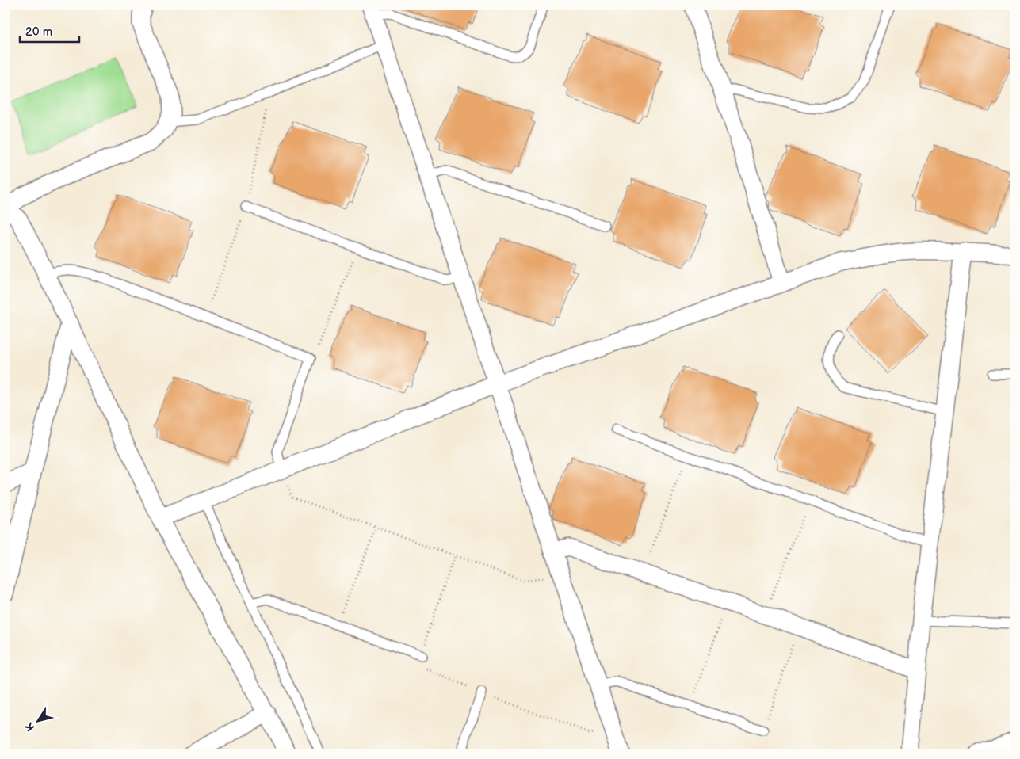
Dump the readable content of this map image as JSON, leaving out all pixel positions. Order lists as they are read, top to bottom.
{
  "scale_bar": "20 m",
  "north": "bottom left"
}
